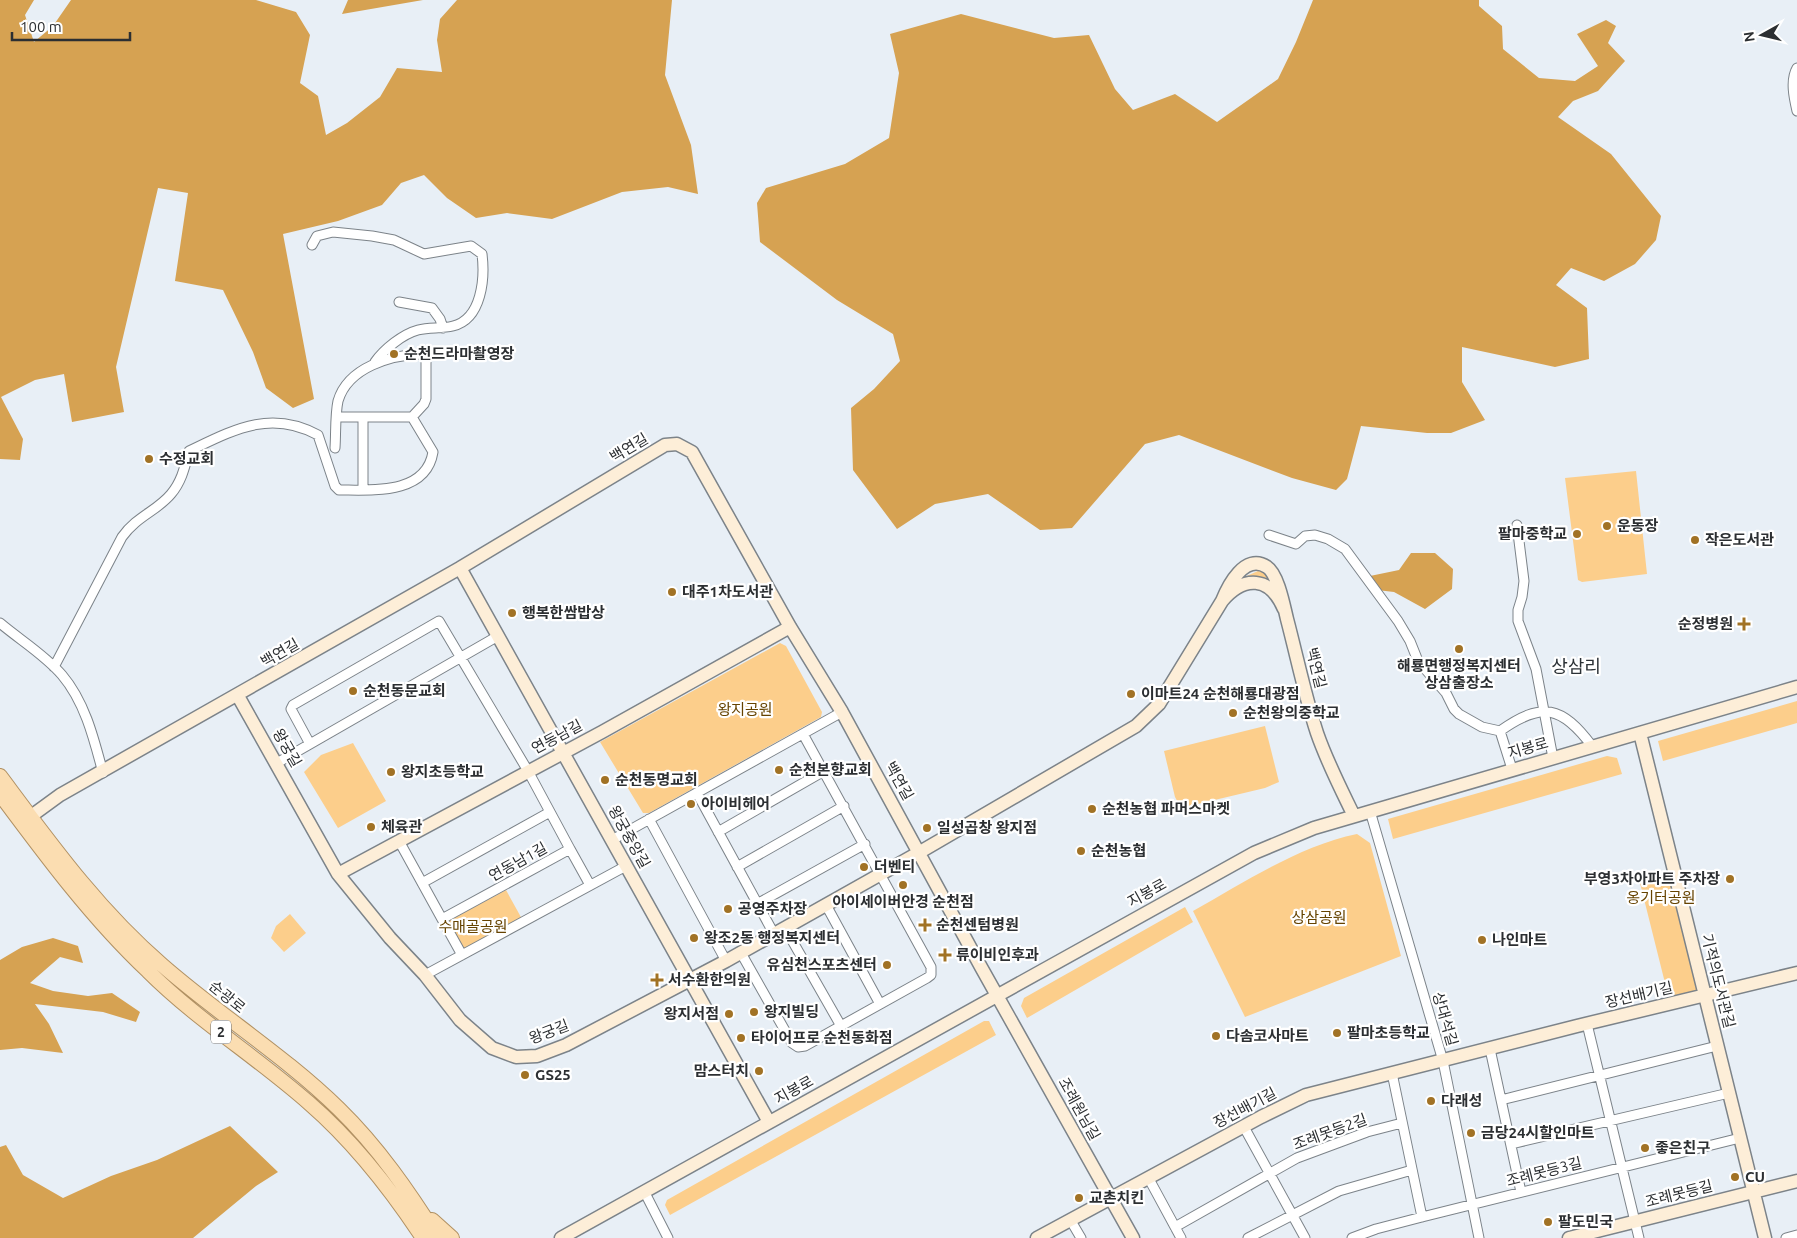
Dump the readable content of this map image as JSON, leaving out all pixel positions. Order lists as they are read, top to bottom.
{
  "streets": {
    "main road": ["순광로", "2"],
    "street": [
      "백연길",
      "연동남길",
      "왕궁길",
      "지봉로",
      "왕궁중앙길",
      "연동남1길",
      "기적의도서관길",
      "장선배기길",
      "상대석길",
      "조례원님길",
      "조례못등2길",
      "조례못등3길",
      "조례못등길"
    ]
  },
  "crossings": [
    ["백연길", "연동남길"],
    ["백연길", "왕궁길"],
    ["백연길", "지봉로"],
    ["백연길", "왕궁중앙길"],
    ["백연길", "순광로"],
    ["백연길", "조례원님길"],
    ["연동남길", "왕궁길"],
    ["연동남길", "왕궁중앙길"],
    ["연동남길", "연동남1길"],
    ["왕궁길", "왕궁중앙길"],
    ["지봉로", "왕궁중앙길"],
    ["지봉로", "기적의도서관길"],
    ["지봉로", "상대석길"],
    ["지봉로", "조례원님길"],
    ["기적의도서관길", "장선배기길"],
    ["기적의도서관길", "조례못등3길"],
    ["기적의도서관길", "조례못등길"],
    ["장선배기길", "상대석길"],
    ["장선배기길", "조례원님길"],
    ["상대석길", "조례못등3길"]
  ],
  "districts": ["상삼리"],
  "parks": [
    "왕지공원",
    "옹기터공원",
    "상삼공원",
    "수매골공원"
  ],
  "places": {
    "other": [
      "순천드라마촬영장",
      "수정교회",
      "운동장",
      "팔마중학교",
      "작은도서관",
      "대주1차도서관",
      "행복한쌈밥상",
      "해룡면행정복지센터 상삼출장소",
      "순천동문교회",
      "이마트24 순천해룡대광점",
      "순천왕의중학교",
      "순천본향교회",
      "왕지초등학교",
      "순천동명교회",
      "아이비헤어",
      "순천농협 파머스마켓",
      "체육관",
      "일성곱창 왕지점",
      "순천농협",
      "더벤티",
      "부영3차아파트 주차장",
      "아이세이버안경 순천점",
      "공영주차장",
      "왕조2동 행정복지센터",
      "나인마트",
      "유심천스포츠센터",
      "왕지빌딩",
      "왕지서점",
      "팔마초등학교",
      "다솜코사마트",
      "타이어프로 순천동화점",
      "맘스터치",
      "GS25",
      "다래성",
      "금당24시할인마트",
      "좋은친구",
      "CU",
      "교촌치킨",
      "팔도민국"
    ],
    "health": [
      "순정병원",
      "순천센텀병원",
      "류이비인후과",
      "서수환한의원"
    ]
  },
  "scale_bar": "100 m",
  "north": "left"
}
